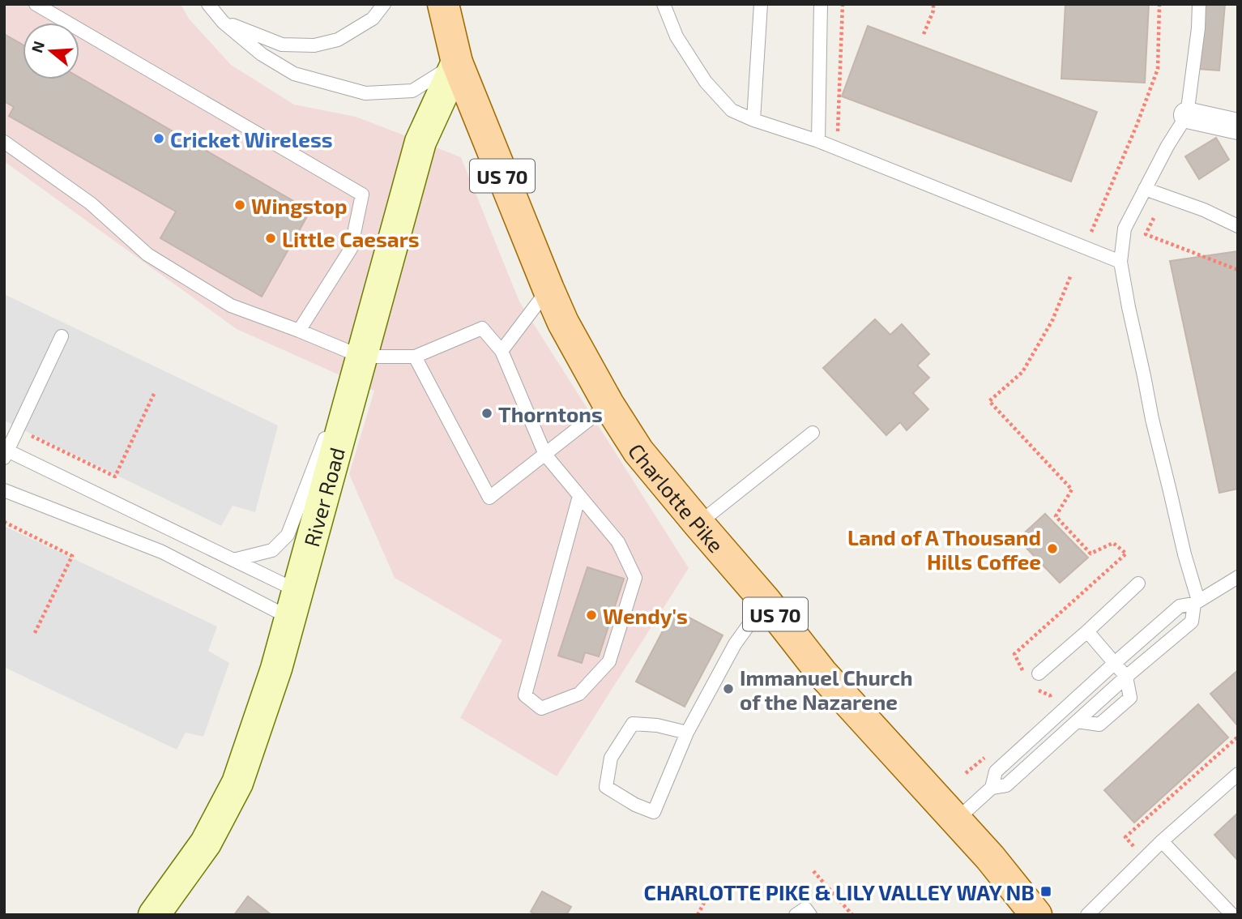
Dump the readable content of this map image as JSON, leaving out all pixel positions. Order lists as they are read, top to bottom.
{
  "streets": {
    "main road": ["US 70", "River Road", "Charlotte Pike"]
  },
  "crossings": [
    ["River Road", "Charlotte Pike"]
  ],
  "places": {
    "other": [
      "Cricket Wireless",
      "Wingstop",
      "Little Caesars",
      "Thorntons",
      "Land of A Thousand Hills Coffee",
      "Wendy's",
      "Immanuel Church of the Nazarene"
    ],
    "transit": ["CHARLOTTE PIKE & LILY VALLEY WAY NB"]
  },
  "north": "left"
}
